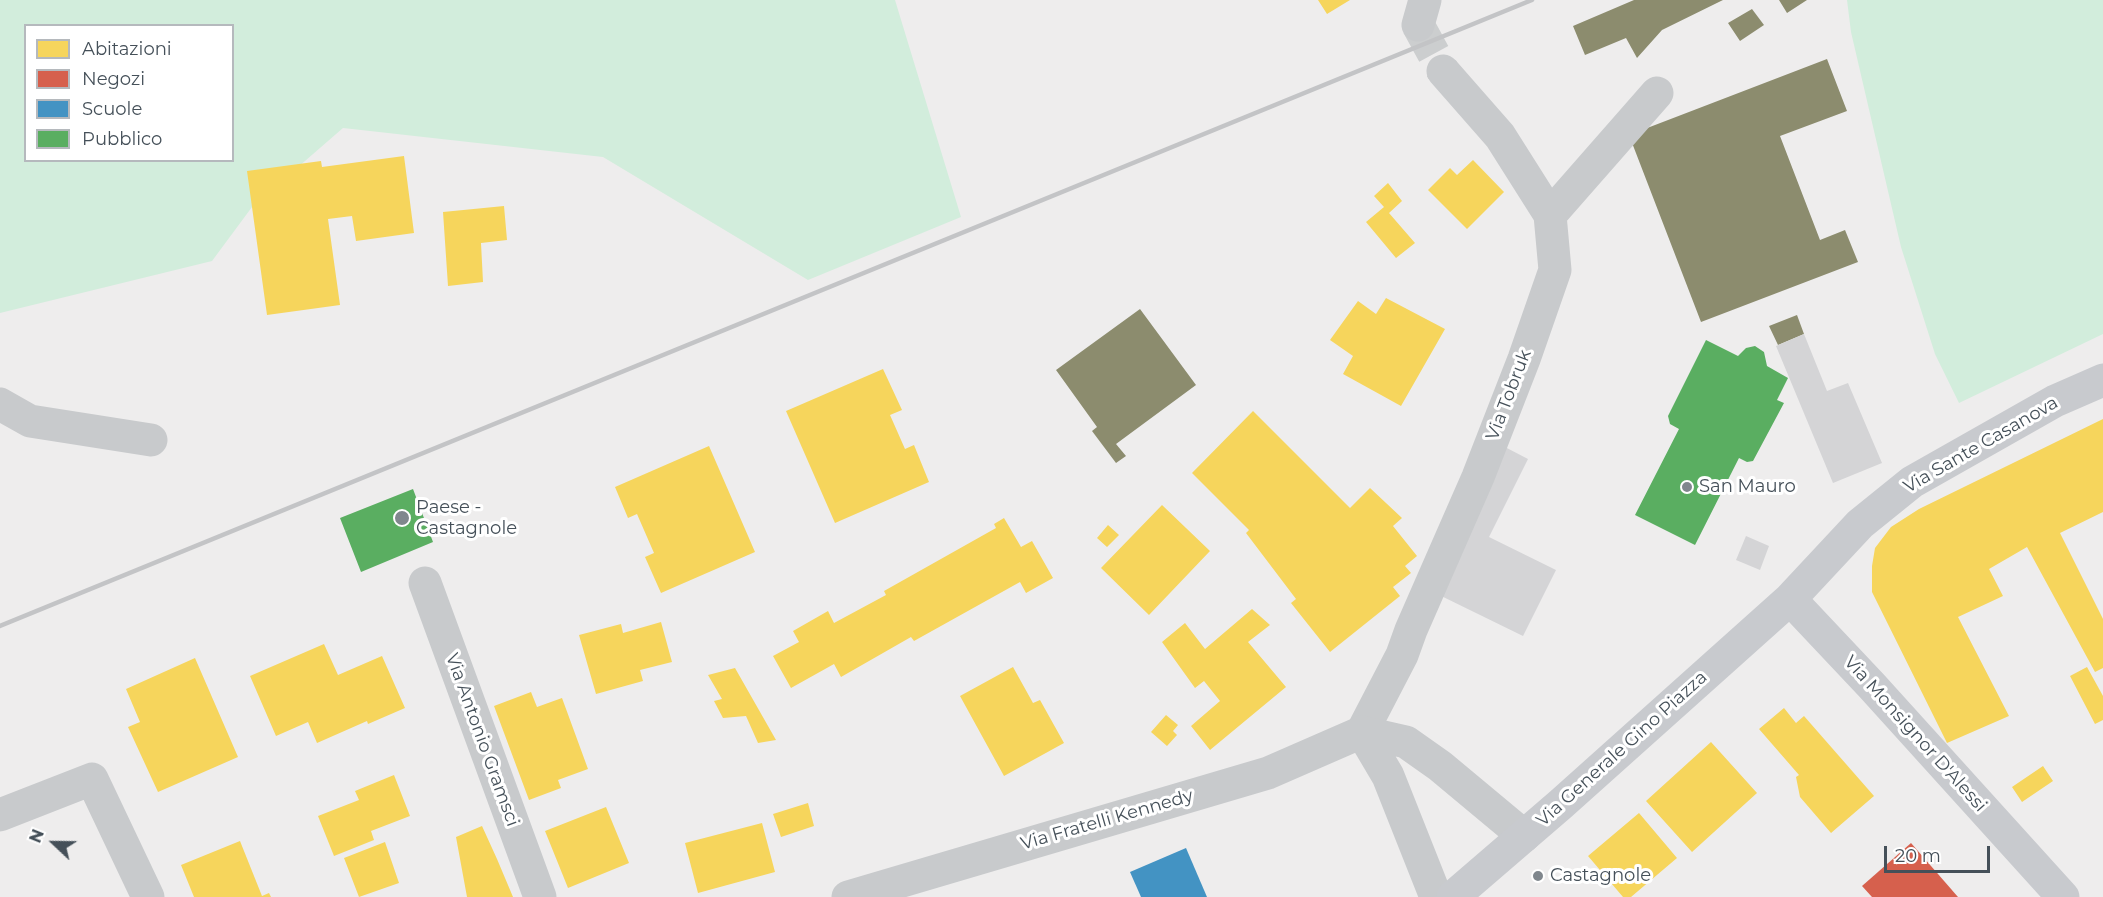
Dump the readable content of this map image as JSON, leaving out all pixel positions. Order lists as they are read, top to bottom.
{
  "streets": {
    "main road": ["Via Sante Casanova", "Via Monsignor D'Alessi", "Via Generale Gino Piazza"],
    "street": ["Via Tobruk", "Via Antonio Gramsci", "Via Fratelli Kennedy"]
  },
  "crossings": [
    ["Via Tobruk", "Via Fratelli Kennedy"],
    ["Via Sante Casanova", "Via Monsignor D'Alessi"],
    ["Via Sante Casanova", "Via Generale Gino Piazza"],
    ["Via Monsignor D'Alessi", "Via Generale Gino Piazza"]
  ],
  "places": ["San Mauro", "Paese - Castagnole", "Castagnole"],
  "legend": [
    "Abitazioni",
    "Negozi",
    "Scuole",
    "Pubblico"
  ],
  "scale_bar": "20 m",
  "north": "left"
}
